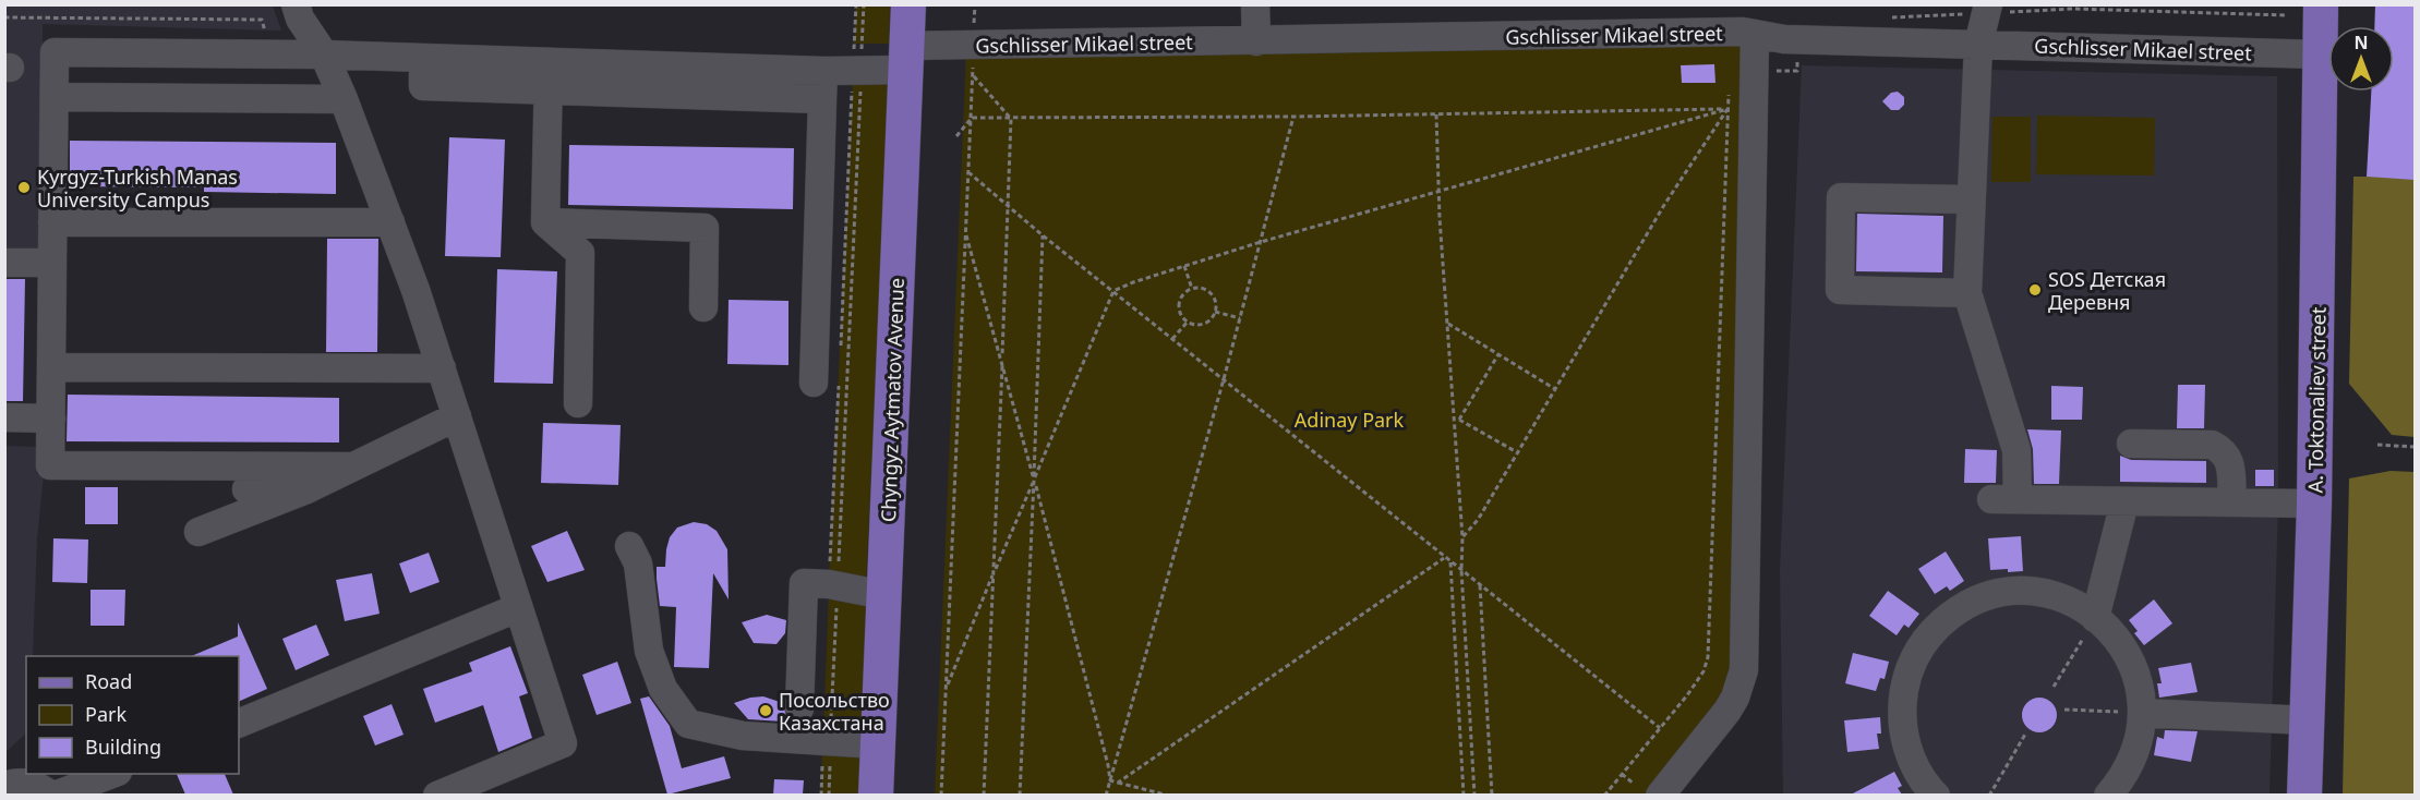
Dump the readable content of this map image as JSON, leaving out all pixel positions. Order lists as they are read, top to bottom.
{
  "streets": {
    "main road": ["Chyngyz Aytmatov Avenue", "A. Toktonaliev street"],
    "street": ["Gschlisser Mikael street"]
  },
  "crossings": [
    ["Gschlisser Mikael street", "Chyngyz Aytmatov Avenue"],
    ["Gschlisser Mikael street", "A. Toktonaliev street"]
  ],
  "parks": ["Adinay Park"],
  "places": ["Kyrgyz-Turkish Manas University Campus", "SOS Детская Деревня", "Посольство Казахстана"],
  "legend": ["Road", "Park", "Building"],
  "north": "top"
}
